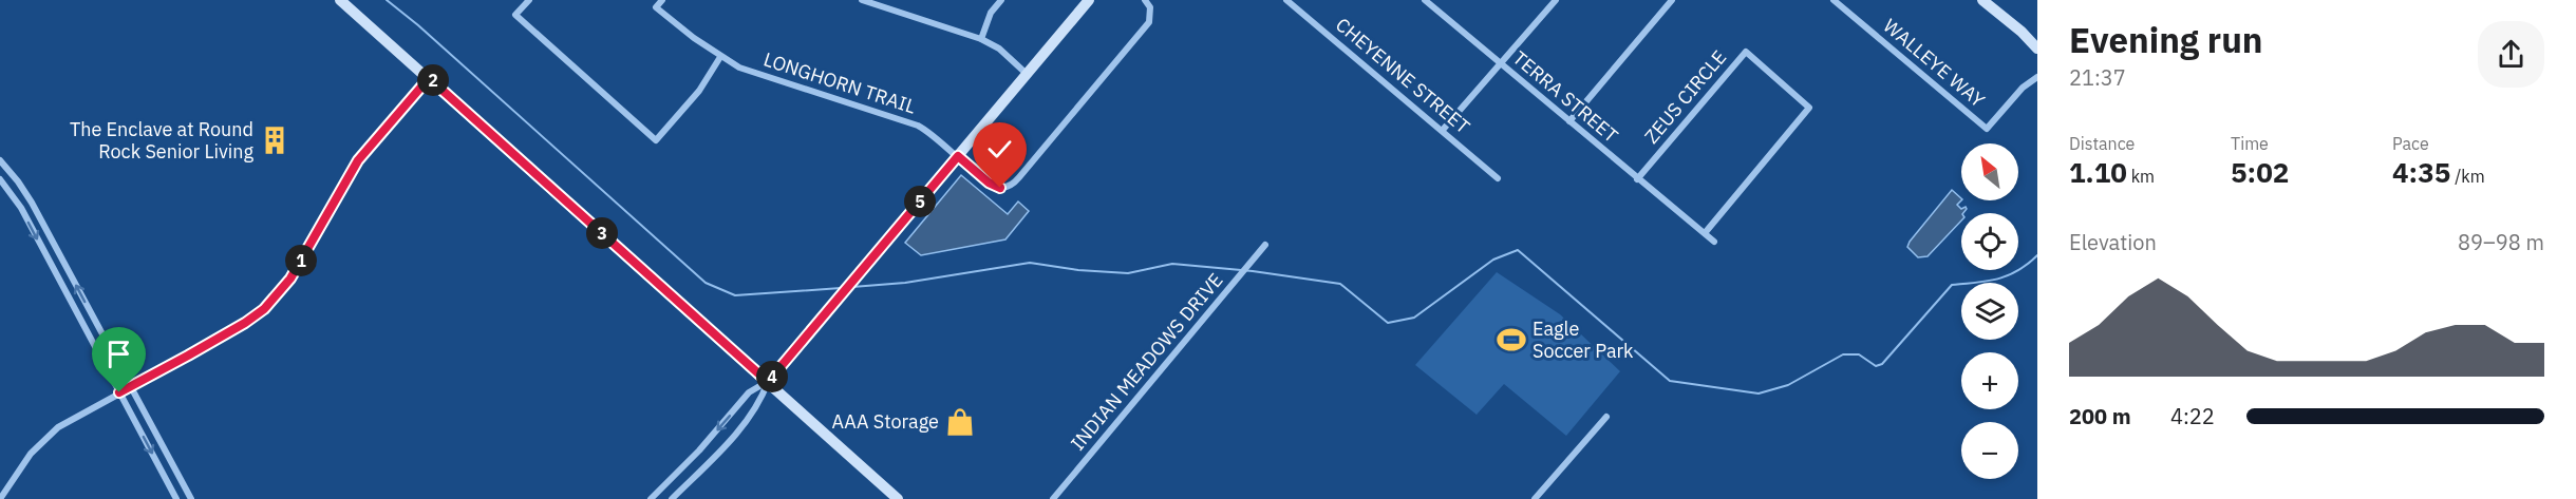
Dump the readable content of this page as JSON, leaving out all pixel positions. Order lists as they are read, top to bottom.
{
  "streets": {
    "street": [
      "WALLEYE WAY",
      "CHEYENNE STREET",
      "LONGHORN TRAIL",
      "TERRA STREET",
      "ZEUS CIRCLE",
      "INDIAN MEADOWS DRIVE"
    ]
  },
  "crossings": [
    ["TERRA STREET", "ZEUS CIRCLE"]
  ],
  "places": {
    "building": ["The Enclave at Round Rock Senior Living"],
    "sports": ["Eagle Soccer Park"],
    "shop": ["AAA Storage"]
  },
  "north": "top left",
  "page": {
    "heading": ["Evening run", "21:37"],
    "pins": [
      "2",
      "5",
      "3",
      "1",
      "4"
    ],
    "stats": [
      ["Distance", "1.10 km"],
      ["Time", "5:02"],
      ["Pace", "4:35 /km"]
    ],
    "map_buttons": ["+", "−"],
    "chart": ["Elevation", "89–98 m"],
    "list": [
      {
        "name": "200 m",
        "note": "4:22"
      }
    ]
  }
}
